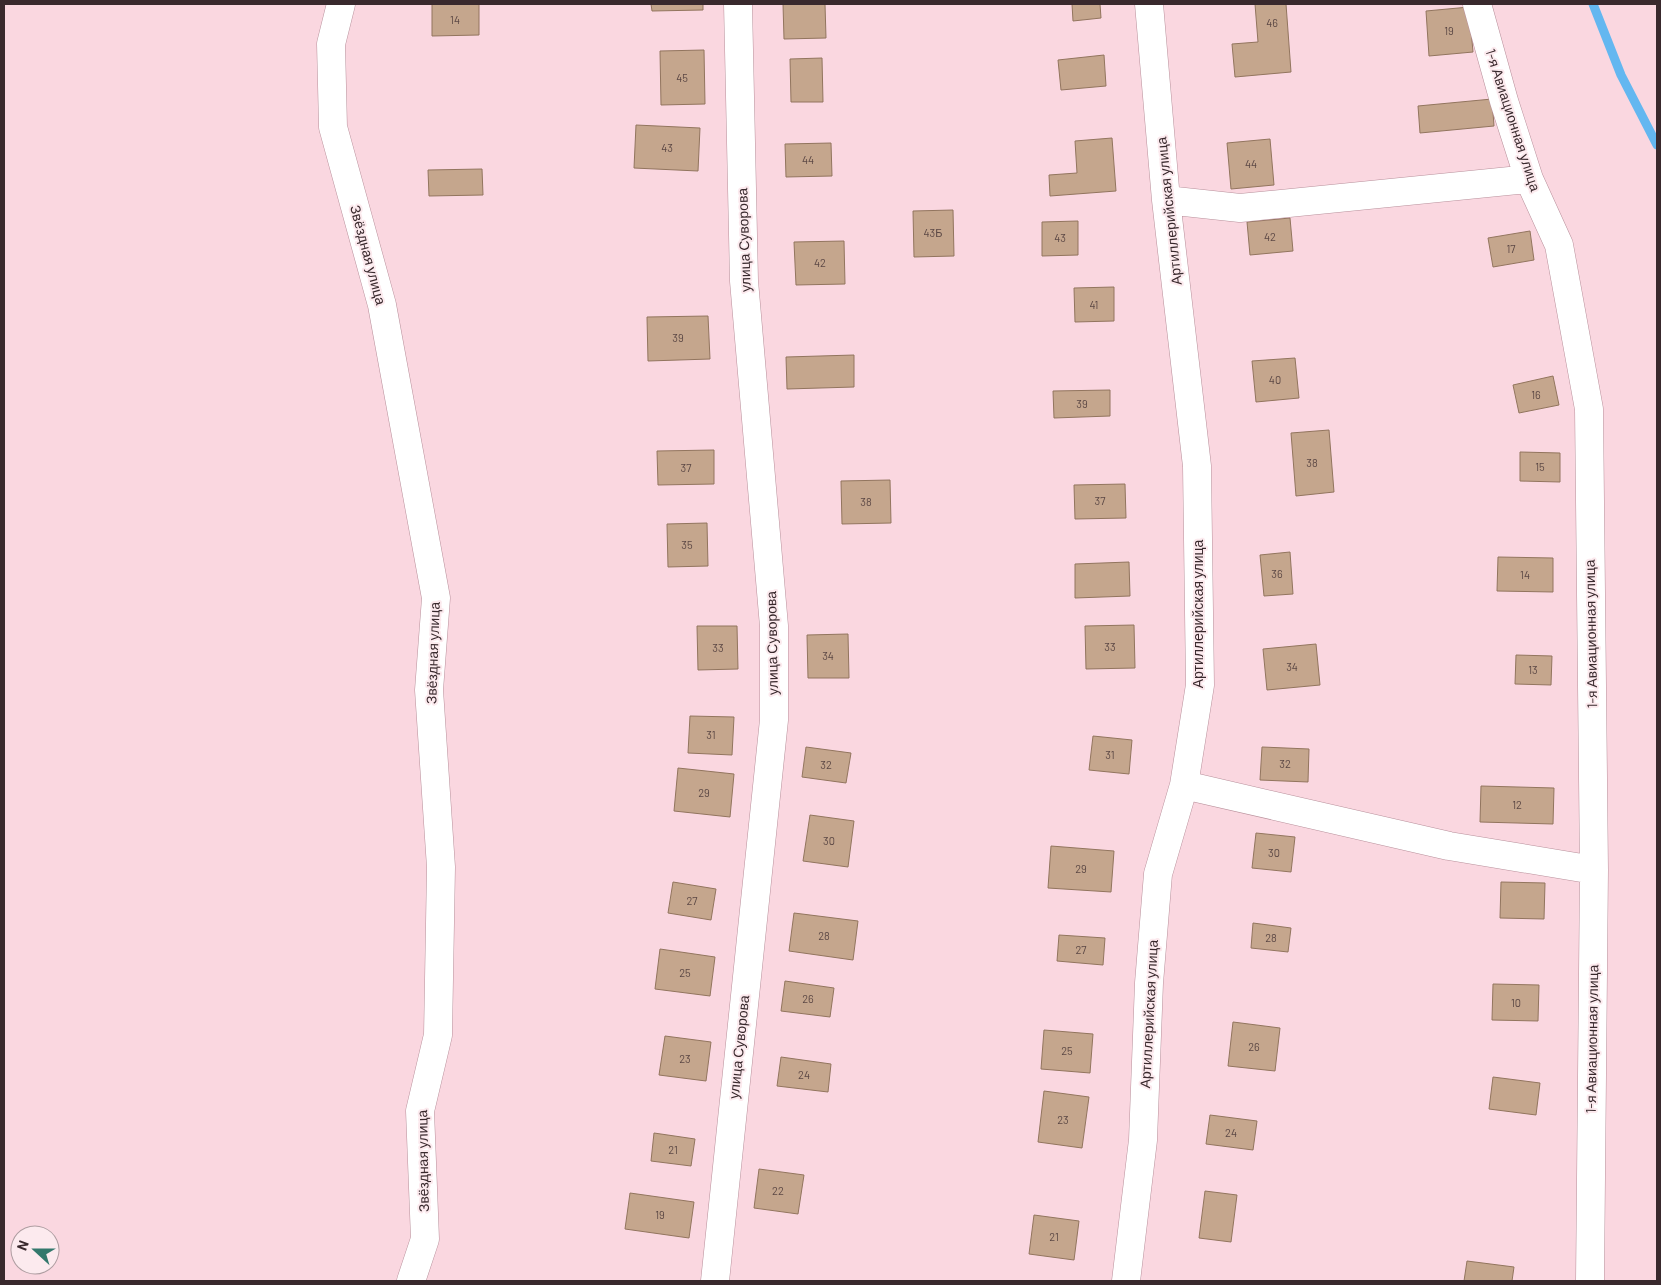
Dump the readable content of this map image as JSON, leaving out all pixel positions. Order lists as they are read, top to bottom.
{
  "streets": {
    "street": [
      "1-я Авиационная улица",
      "Артиллерийская улица",
      "улица Суворова",
      "Звёздная улица"
    ]
  },
  "house_numbers": [
    "14",
    "46",
    "19",
    "45",
    "43",
    "44",
    "44",
    "43Б",
    "42",
    "43",
    "17",
    "42",
    "41",
    "39",
    "40",
    "16",
    "39",
    "38",
    "15",
    "37",
    "37",
    "38",
    "35",
    "36",
    "14",
    "33",
    "33",
    "34",
    "34",
    "13",
    "31",
    "31",
    "32",
    "32",
    "29",
    "12",
    "30",
    "30",
    "29",
    "27",
    "28",
    "28",
    "27",
    "25",
    "26",
    "10",
    "26",
    "25",
    "23",
    "24",
    "23",
    "24",
    "21",
    "22",
    "19",
    "21"
  ],
  "north": "left"
}
